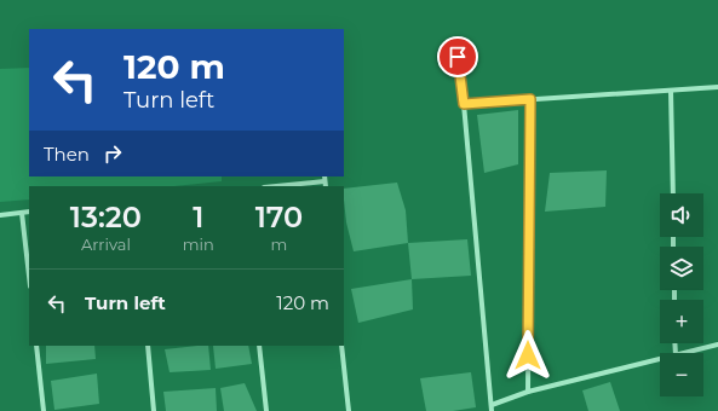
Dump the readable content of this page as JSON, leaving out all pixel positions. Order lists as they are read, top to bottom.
{
  "page": {
    "turn": ["120 m", "Turn left"],
    "then": "Then",
    "eta": [
      "13:20",
      "Arrival",
      "1",
      "min",
      "170",
      "m"
    ],
    "map_buttons": ["+", "−"],
    "list": [
      {
        "name": "Turn left",
        "value": "120 m"
      }
    ]
  }
}
